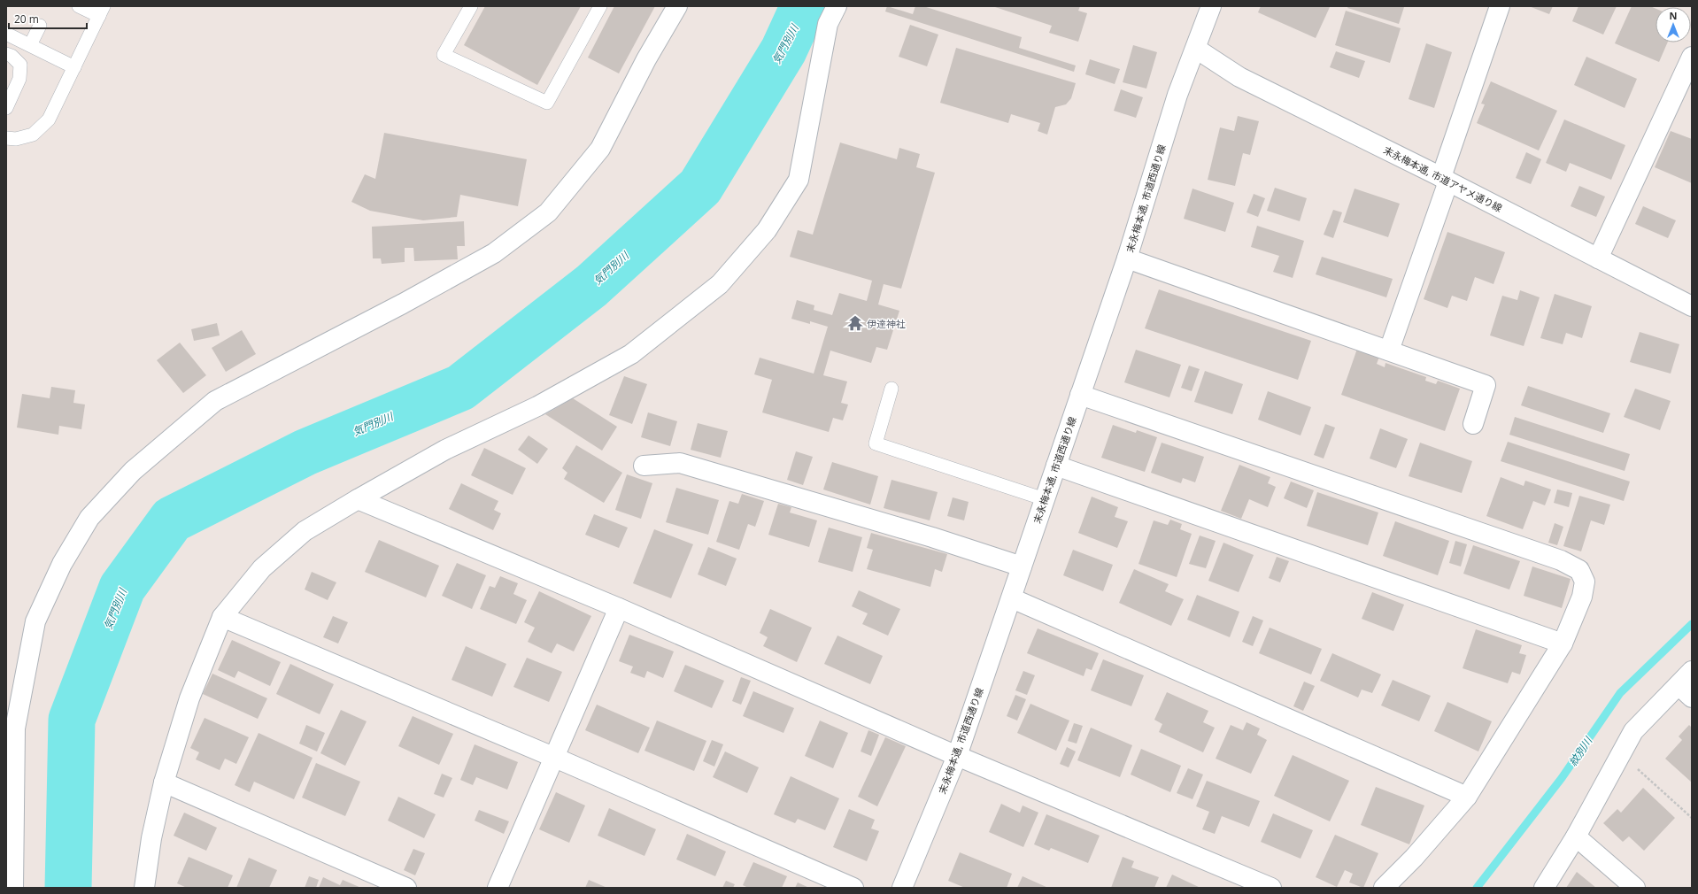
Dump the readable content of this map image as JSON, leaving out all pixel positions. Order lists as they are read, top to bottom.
{
  "streets": {
    "street": ["末永梅本通, 市道アヤメ通り線", "末永梅本通, 市道西通り線"]
  },
  "crossings": [
    ["末永梅本通, 市道アヤメ通り線", "末永梅本通, 市道西通り線"]
  ],
  "water": ["気門別川", "紋別川"],
  "places": {
    "temple": ["伊達神社"]
  },
  "scale_bar": "20 m",
  "north": "top"
}
